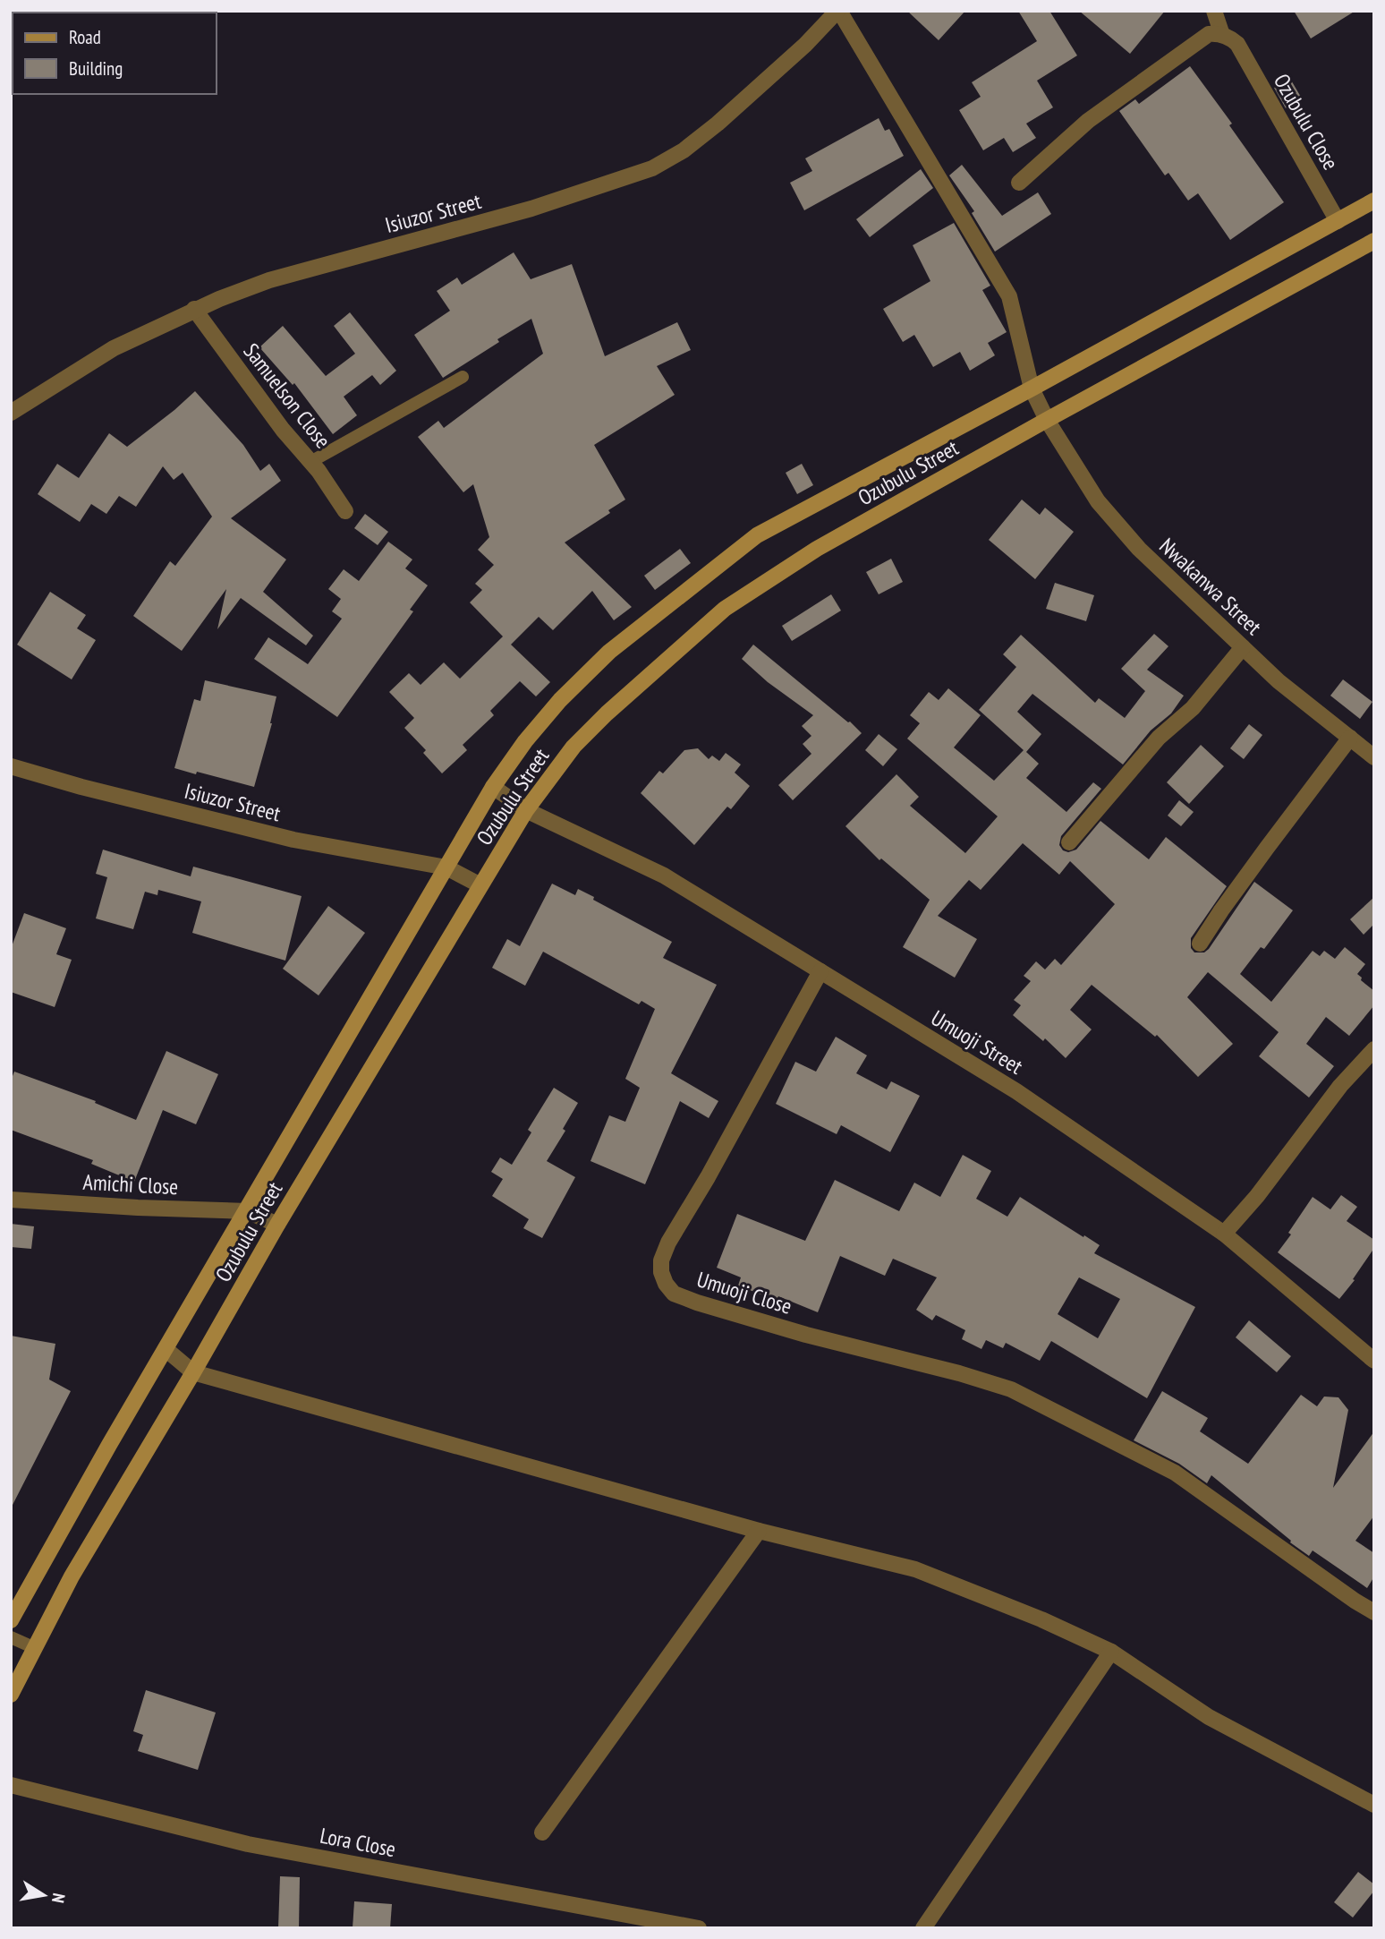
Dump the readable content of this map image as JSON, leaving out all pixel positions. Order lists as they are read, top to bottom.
{
  "streets": {
    "main road": ["Ozubulu Street"],
    "street": [
      "Ozubulu Close",
      "Isiuzor Street",
      "Samuelson Close",
      "Nwakanwa Street",
      "Umuoji Street",
      "Amichi Close",
      "Umuoji Close",
      "Lora Close"
    ]
  },
  "crossings": [
    ["Ozubulu Close", "Ozubulu Street"],
    ["Isiuzor Street", "Samuelson Close"],
    ["Isiuzor Street", "Ozubulu Street"],
    ["Isiuzor Street", "Nwakanwa Street"],
    ["Ozubulu Street", "Nwakanwa Street"],
    ["Ozubulu Street", "Umuoji Street"],
    ["Ozubulu Street", "Amichi Close"],
    ["Umuoji Street", "Umuoji Close"]
  ],
  "legend": ["Road", "Building"],
  "north": "right"
}
